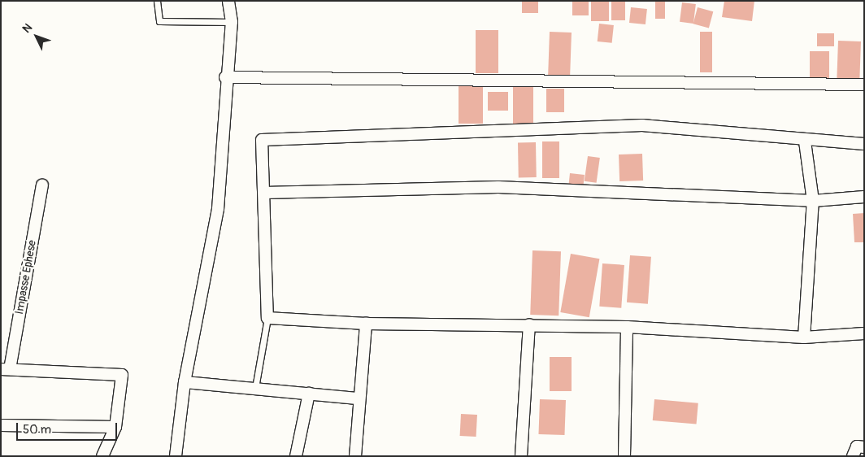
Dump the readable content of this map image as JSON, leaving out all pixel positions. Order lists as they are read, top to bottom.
{
  "streets": {
    "street": ["Impasse Ephese"]
  },
  "scale_bar": "50 m",
  "north": "top left"
}
